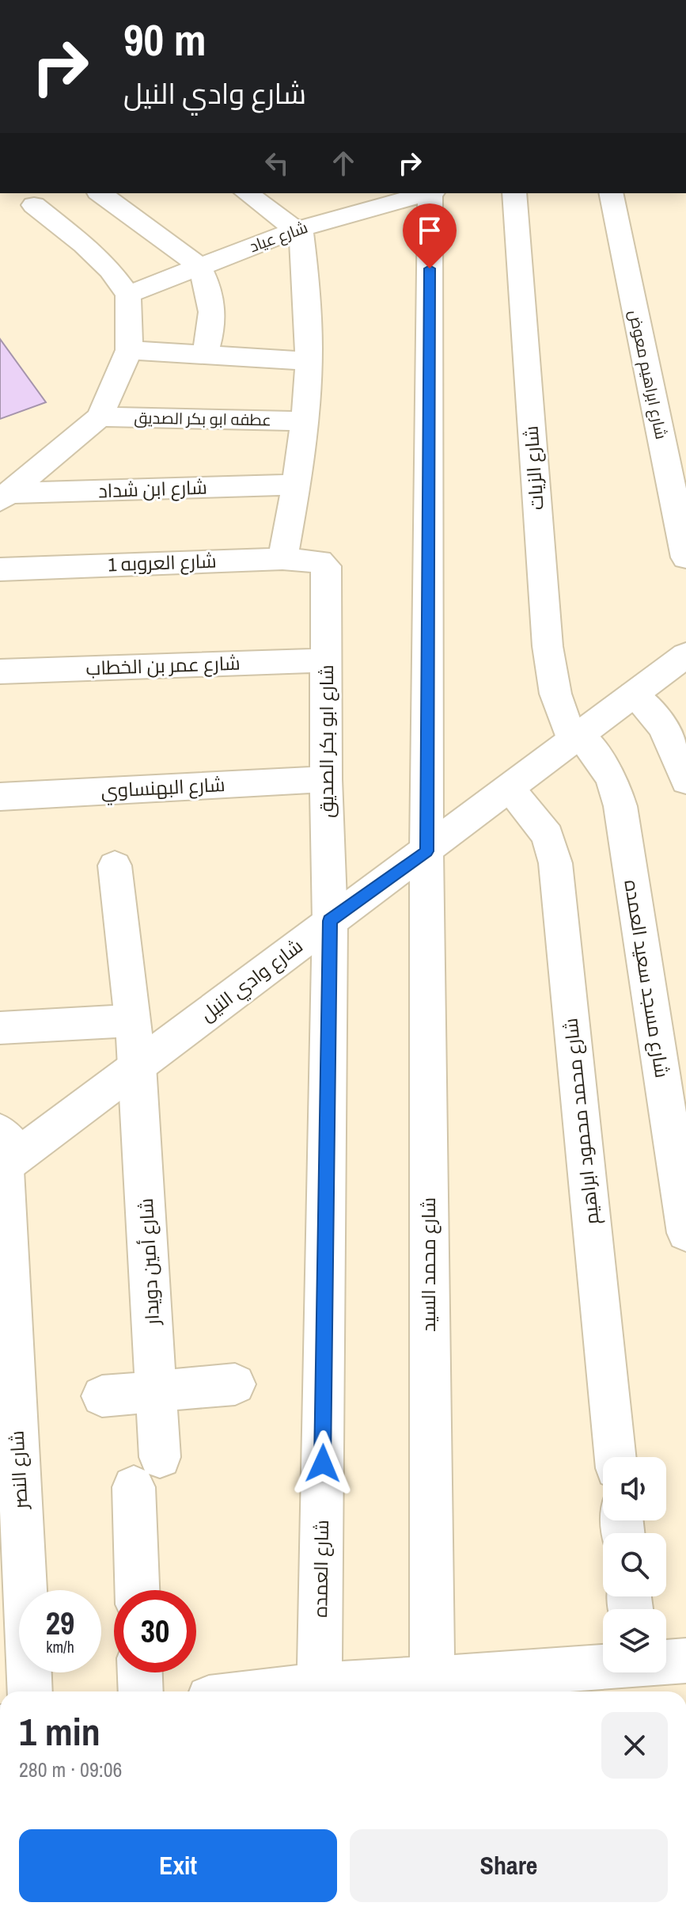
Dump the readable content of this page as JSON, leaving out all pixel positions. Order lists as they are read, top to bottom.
{
  "streets": {
    "street": [
      "شارع عياد",
      "شارع ابراهيم معوض",
      "عطفه ابو بكر الصديق",
      "شارع الزيات",
      "شارع ابن شداد",
      "شارع العروبه 1",
      "شارع عمر بن الخطاب",
      "شارع ابو بكر الصديق",
      "شارع البهنساوي",
      "شارع مسجد سعيد العمده",
      "شارع وادي النيل",
      "شارع محمد محمود ابراهيم",
      "شارع أمين دويدار",
      "شارع محمد السيد",
      "شارع النصر",
      "شارع العمده"
    ]
  },
  "crossings": [
    ["شارع الزيات", "شارع مسجد سعيد العمده"],
    ["شارع الزيات", "شارع وادي النيل"],
    ["شارع العروبه 1", "شارع ابو بكر الصديق"],
    ["شارع عمر بن الخطاب", "شارع ابو بكر الصديق"],
    ["شارع ابو بكر الصديق", "شارع البهنساوي"],
    ["شارع ابو بكر الصديق", "شارع وادي النيل"],
    ["شارع ابو بكر الصديق", "شارع العمده"],
    ["شارع مسجد سعيد العمده", "شارع وادي النيل"],
    ["شارع وادي النيل", "شارع محمد محمود ابراهيم"],
    ["شارع وادي النيل", "شارع أمين دويدار"],
    ["شارع وادي النيل", "شارع محمد السيد"],
    ["شارع وادي النيل", "شارع النصر"],
    ["شارع وادي النيل", "شارع العمده"]
  ],
  "page": {
    "turn": ["90 m", "شارع وادي النيل"],
    "speed": "29 km/h",
    "limit": "30",
    "heading": ["1 min", "280 m · 09:06"],
    "buttons": ["Exit", "Share"]
  }
}
